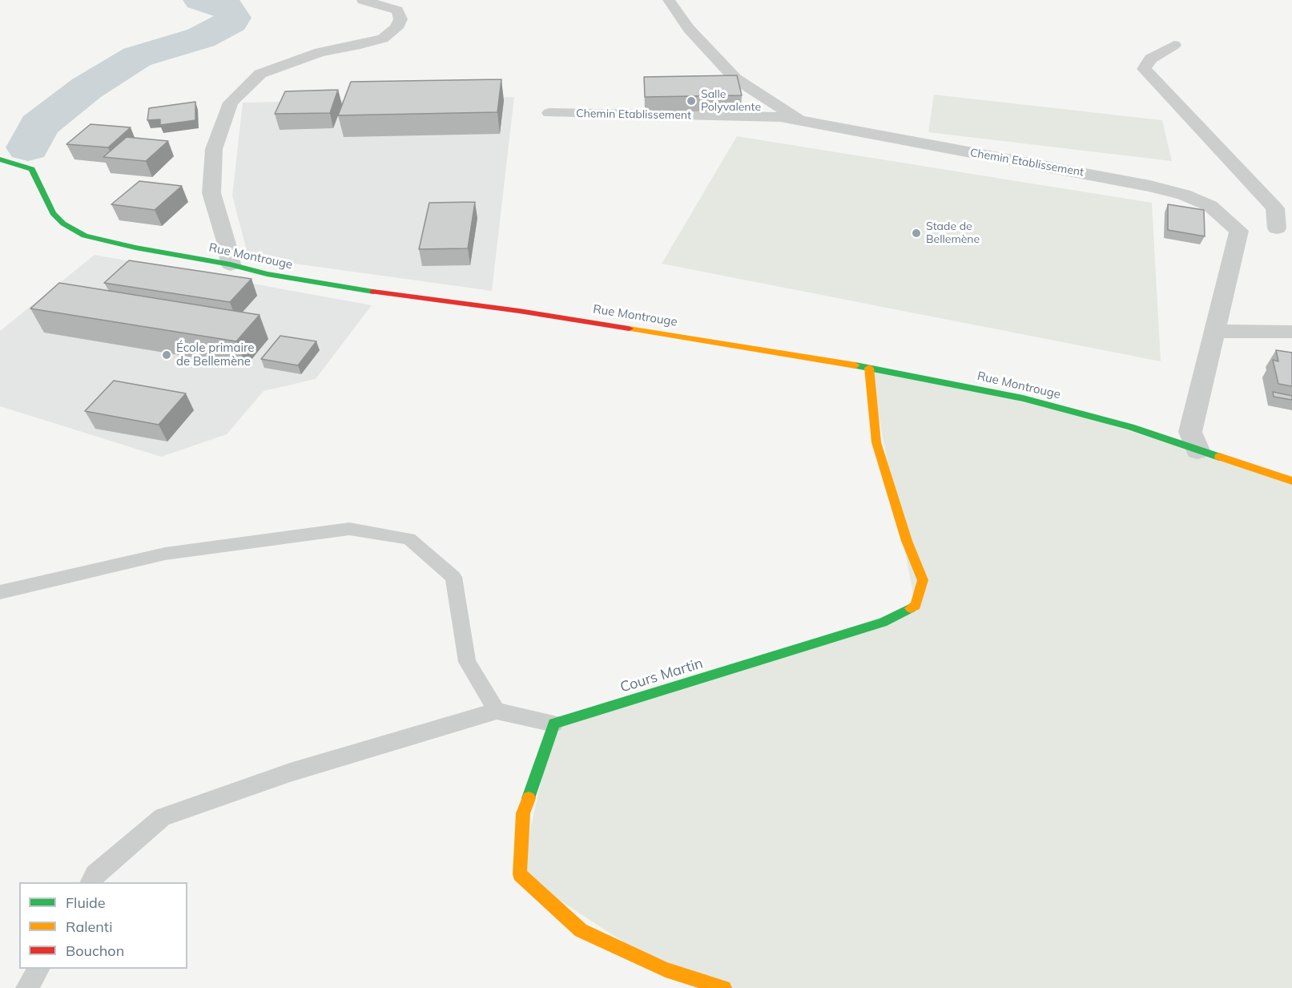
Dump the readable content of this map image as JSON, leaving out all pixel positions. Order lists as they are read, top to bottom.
{
  "streets": {
    "main road": ["Rue Montrouge", "Cours Martin"],
    "street": ["Chemin Etablissement"]
  },
  "crossings": [
    ["Rue Montrouge", "Cours Martin"]
  ],
  "places": ["Salle Polyvalente", "Stade de Bellemène", "École primaire de Bellemène"],
  "legend": ["Fluide", "Ralenti", "Bouchon"]
}
